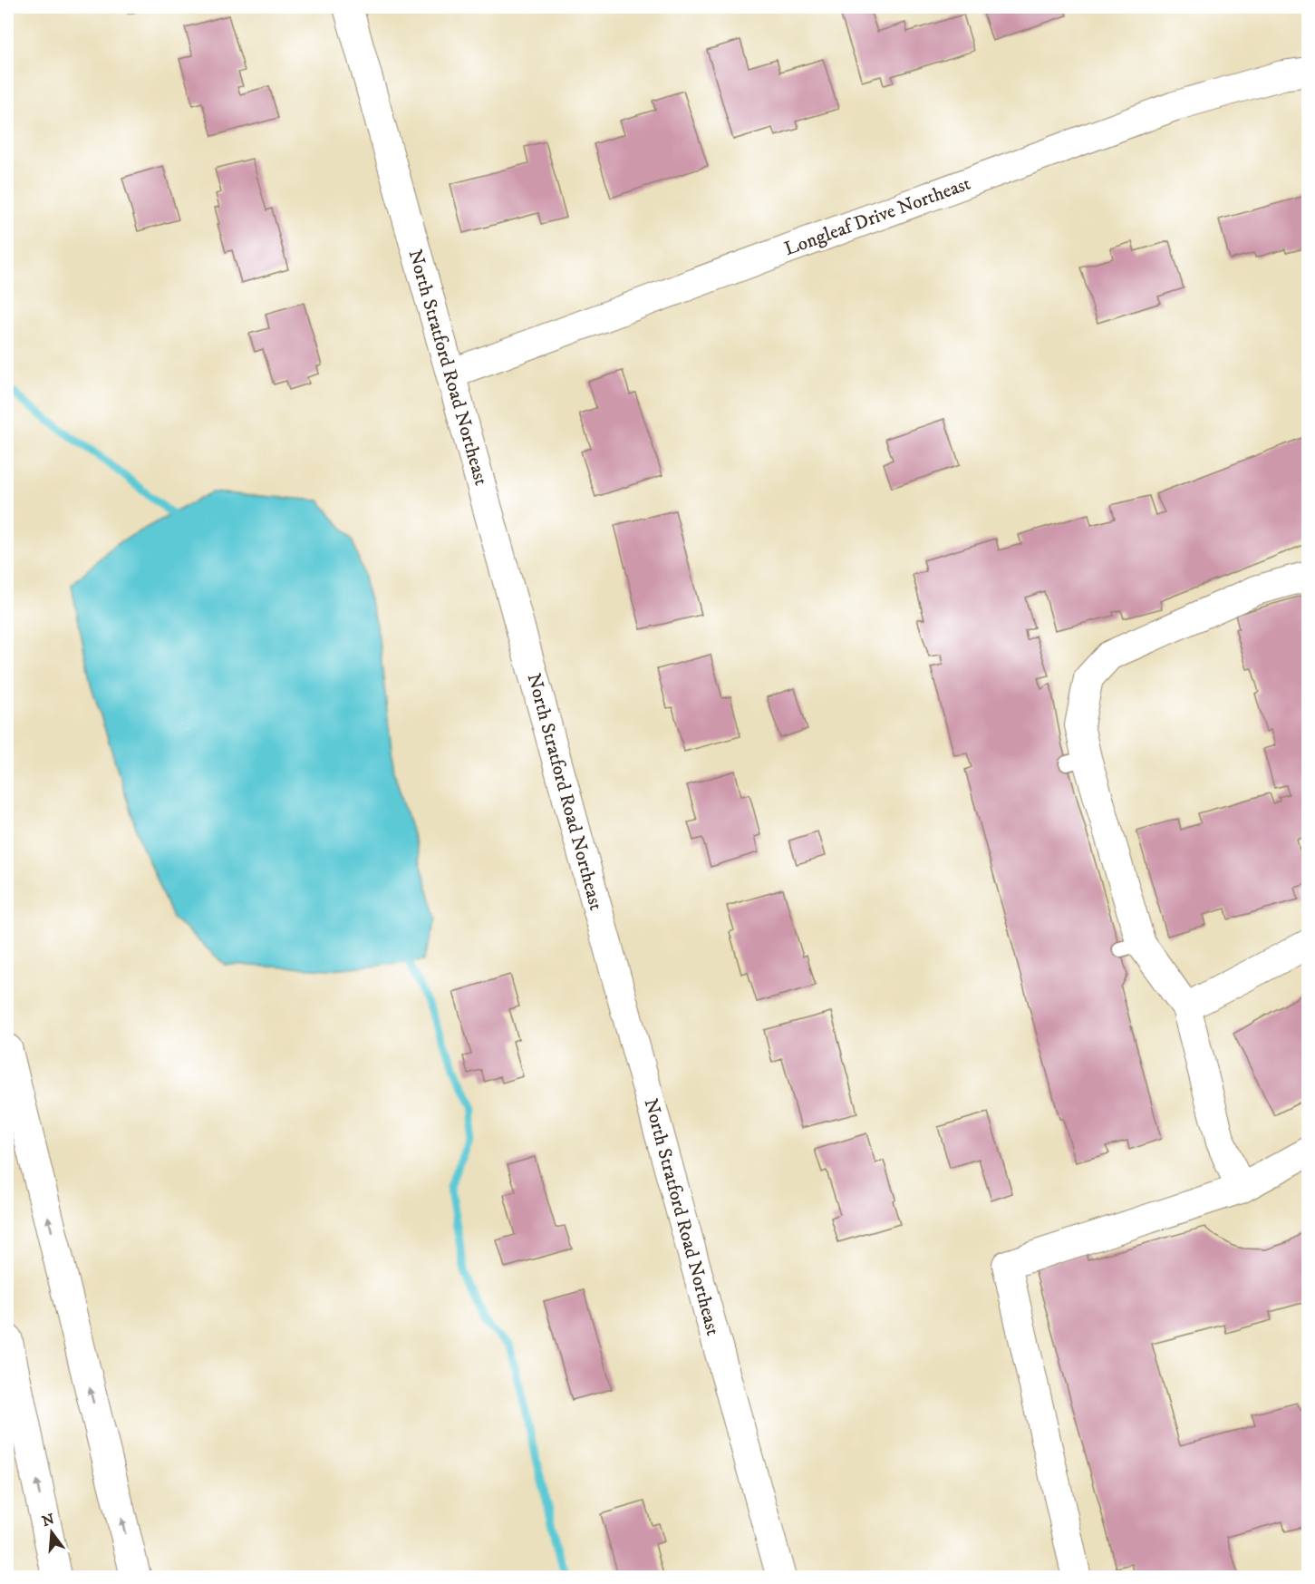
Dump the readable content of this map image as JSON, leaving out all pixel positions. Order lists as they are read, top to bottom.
{
  "streets": {
    "street": ["Longleaf Drive Northeast", "North Stratford Road Northeast"]
  },
  "crossings": [
    ["Longleaf Drive Northeast", "North Stratford Road Northeast"]
  ],
  "north": "top"
}
